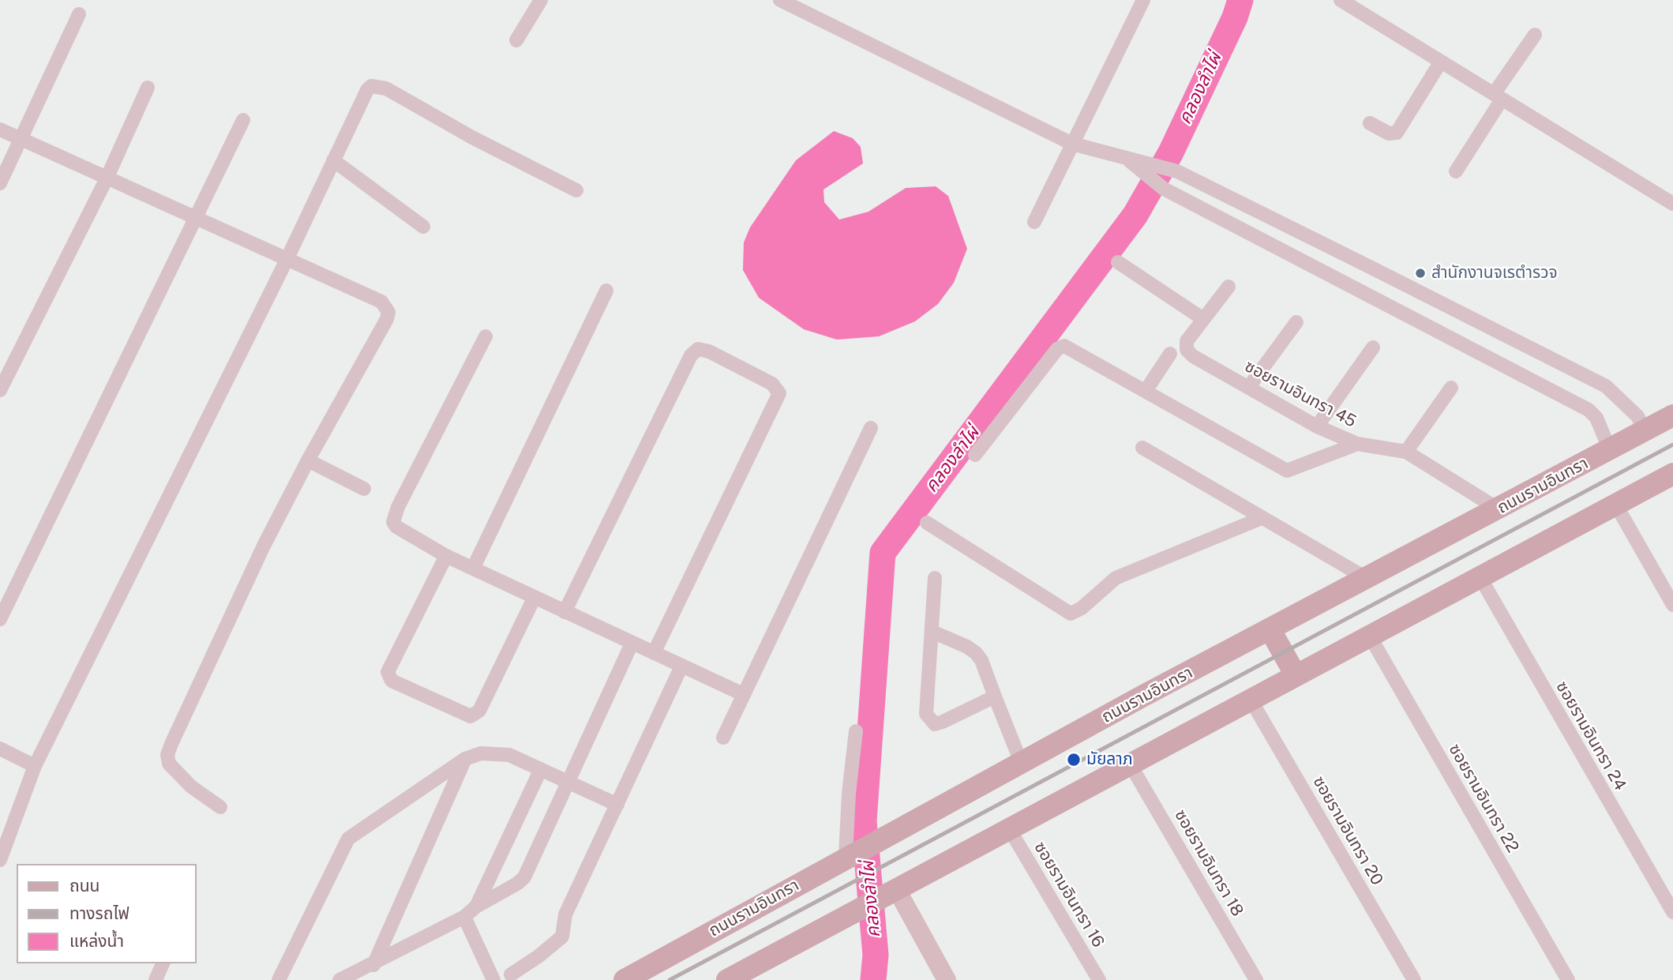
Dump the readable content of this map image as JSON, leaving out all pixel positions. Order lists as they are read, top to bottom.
{
  "streets": {
    "main road": ["ถนนรามอินทรา"],
    "street": [
      "ซอยรามอินทรา 45",
      "ซอยรามอินทรา 24",
      "ซอยรามอินทรา 22",
      "ซอยรามอินทรา 20",
      "ซอยรามอินทรา 18",
      "ซอยรามอินทรา 16"
    ]
  },
  "crossings": [
    ["ซอยรามอินทรา 45", "ถนนรามอินทรา"]
  ],
  "water": ["คลองลำไผ่"],
  "places": ["สำนักงานจเรตำรวจ", "มัยลาภ"],
  "legend": ["ถนน", "ทางรถไฟ", "แหล่งน้ำ"]
}
